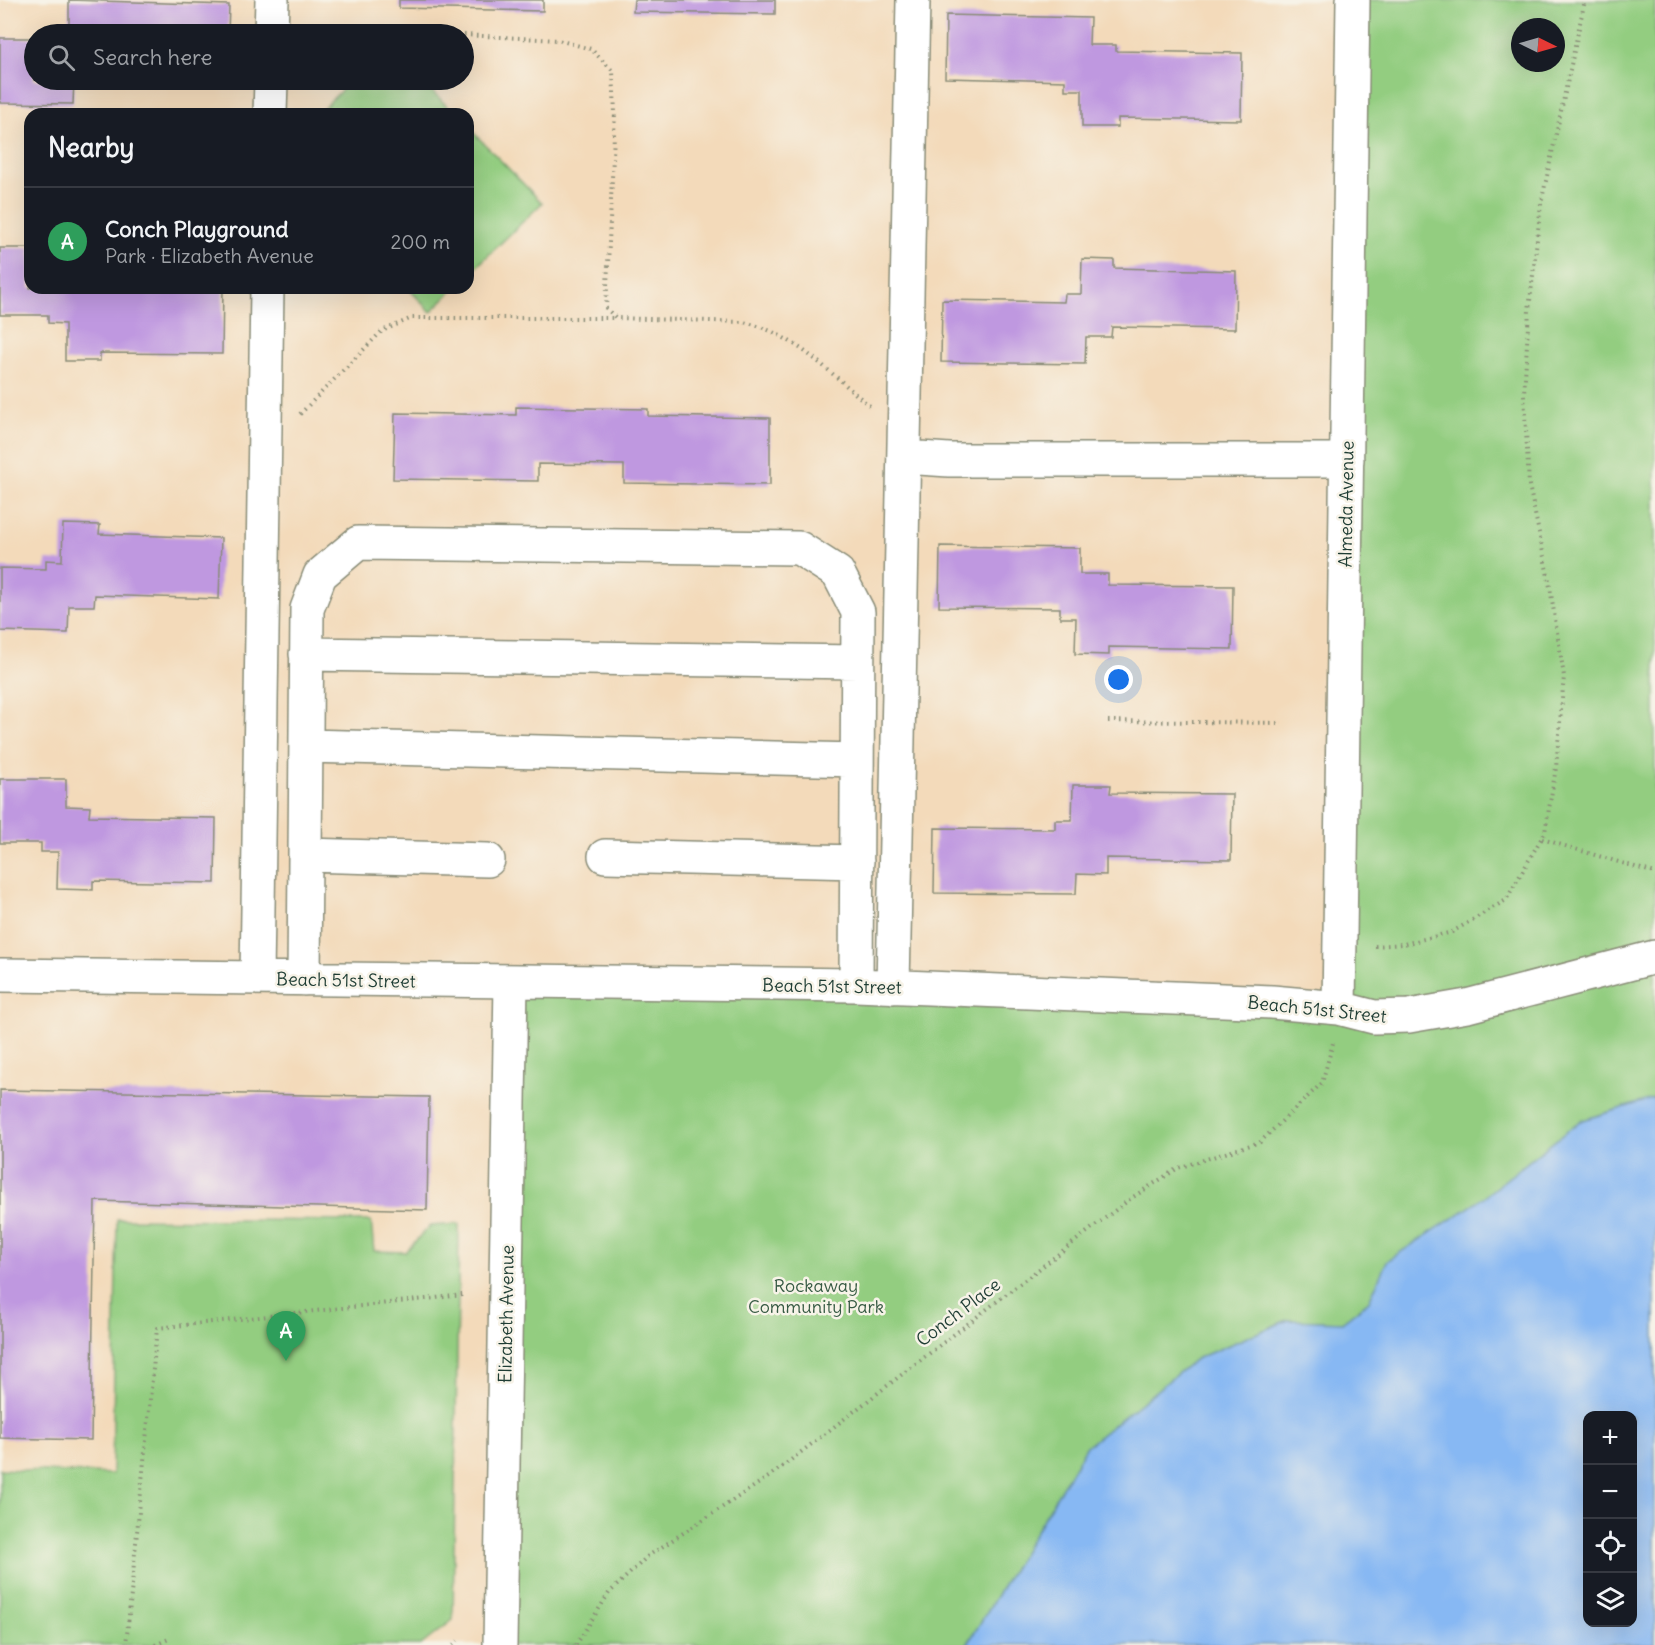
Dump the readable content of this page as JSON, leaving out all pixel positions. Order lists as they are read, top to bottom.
{
  "streets": {
    "street": ["Almeda Avenue", "Beach 51st Street", "Elizabeth Avenue"],
    "path": ["Conch Place"]
  },
  "crossings": [
    ["Almeda Avenue", "Beach 51st Street"],
    ["Almeda Avenue", "Conch Place"],
    ["Beach 51st Street", "Conch Place"],
    ["Beach 51st Street", "Elizabeth Avenue"]
  ],
  "parks": ["Rockaway Community Park"],
  "north": "right",
  "page": {
    "search": "Search here",
    "heading": "Nearby",
    "list": [
      {
        "mark": "A",
        "name": "Conch Playground",
        "note": "Park · Elizabeth Avenue",
        "value": "200 m"
      }
    ],
    "pins": "A",
    "map_buttons": ["+", "−"]
  }
}
